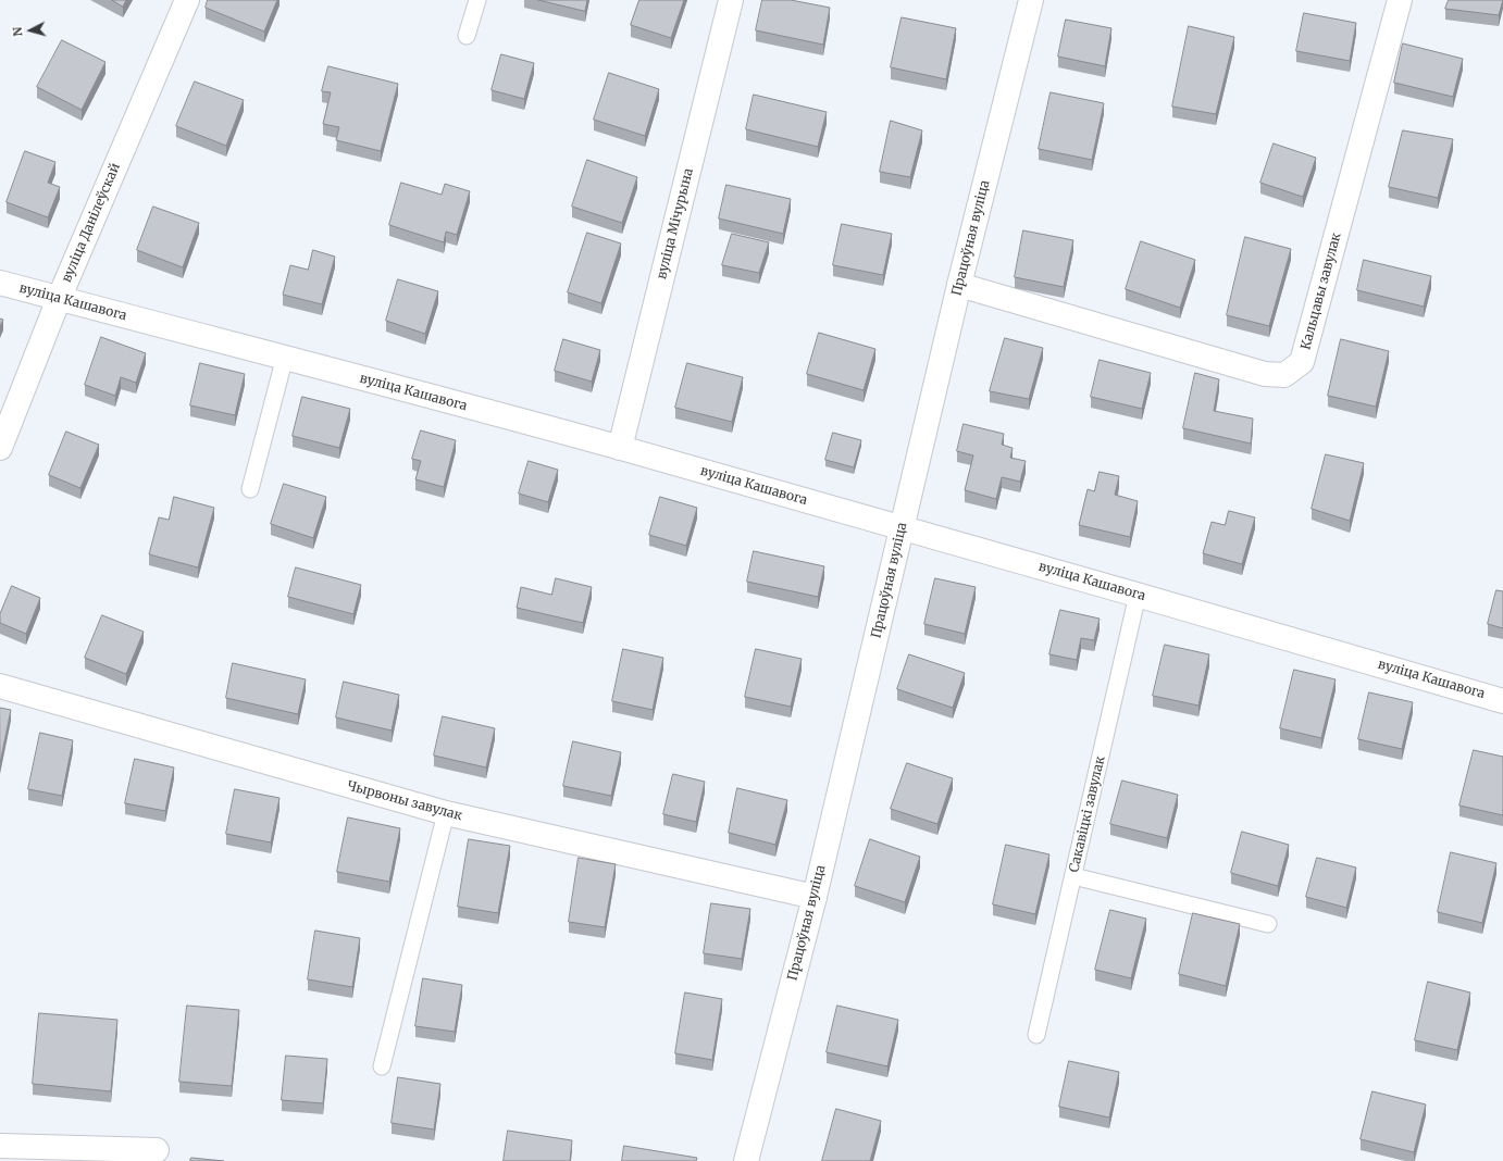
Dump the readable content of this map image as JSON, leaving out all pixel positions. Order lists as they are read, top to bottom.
{
  "streets": {
    "street": [
      "вуліца Данілеўскай",
      "вуліца Мічурына",
      "Працоўная вуліца",
      "Кальцавы завулак",
      "вуліца Кашавога",
      "Чырвоны завулак"
    ],
    "lane": ["Сакавіцкі завулак"]
  },
  "crossings": [
    ["вуліца Данілеўскай", "вуліца Кашавога"],
    ["вуліца Мічурына", "вуліца Кашавога"],
    ["Працоўная вуліца", "Кальцавы завулак"],
    ["Працоўная вуліца", "вуліца Кашавога"],
    ["Працоўная вуліца", "Чырвоны завулак"],
    ["вуліца Кашавога", "Сакавіцкі завулак"]
  ],
  "north": "left"
}
